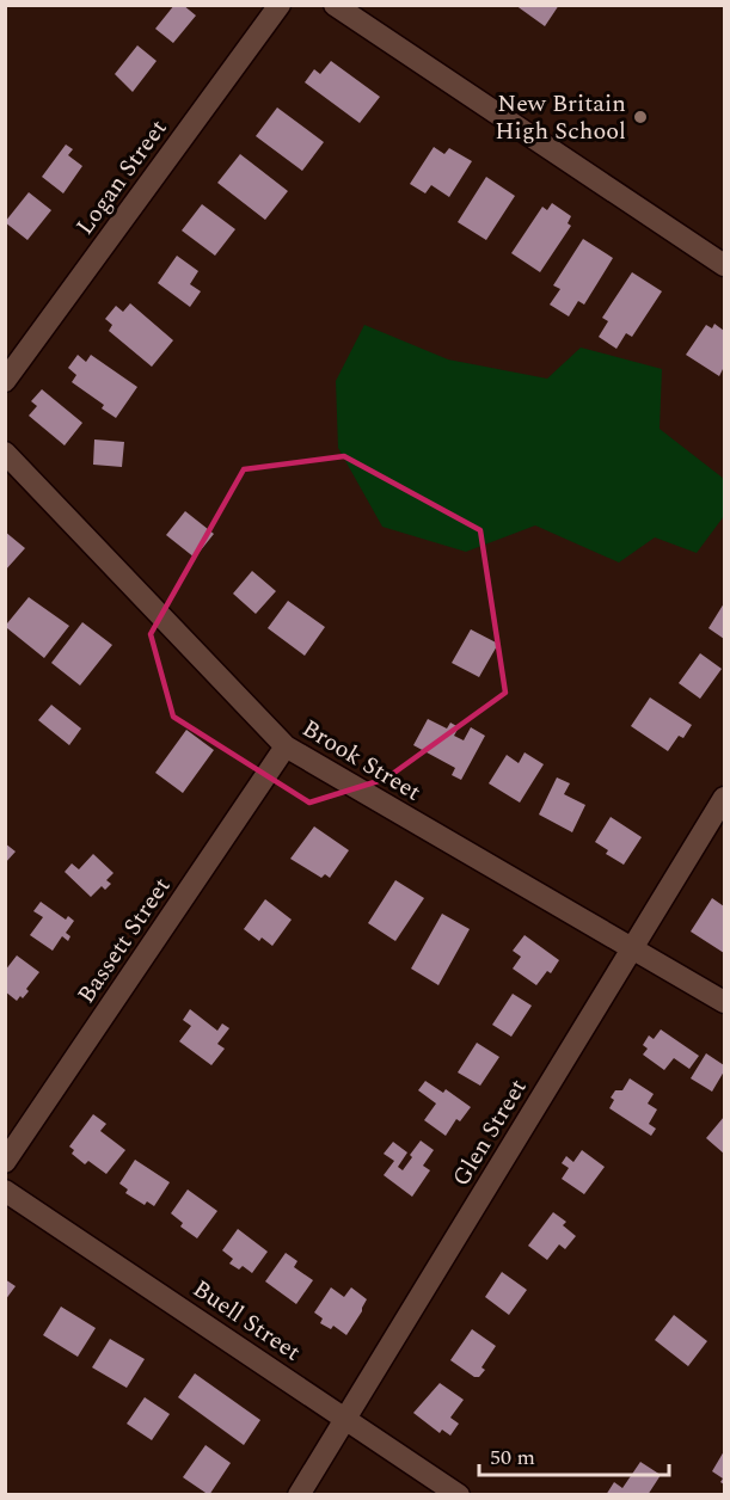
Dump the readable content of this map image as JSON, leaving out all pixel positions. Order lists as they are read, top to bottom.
{
  "streets": {
    "street": [
      "Logan Street",
      "Brook Street",
      "Bassett Street",
      "Glen Street",
      "Buell Street"
    ]
  },
  "crossings": [
    ["Brook Street", "Bassett Street"],
    ["Brook Street", "Glen Street"],
    ["Glen Street", "Buell Street"]
  ],
  "places": ["New Britain High School"],
  "scale_bar": "50 m"
}
